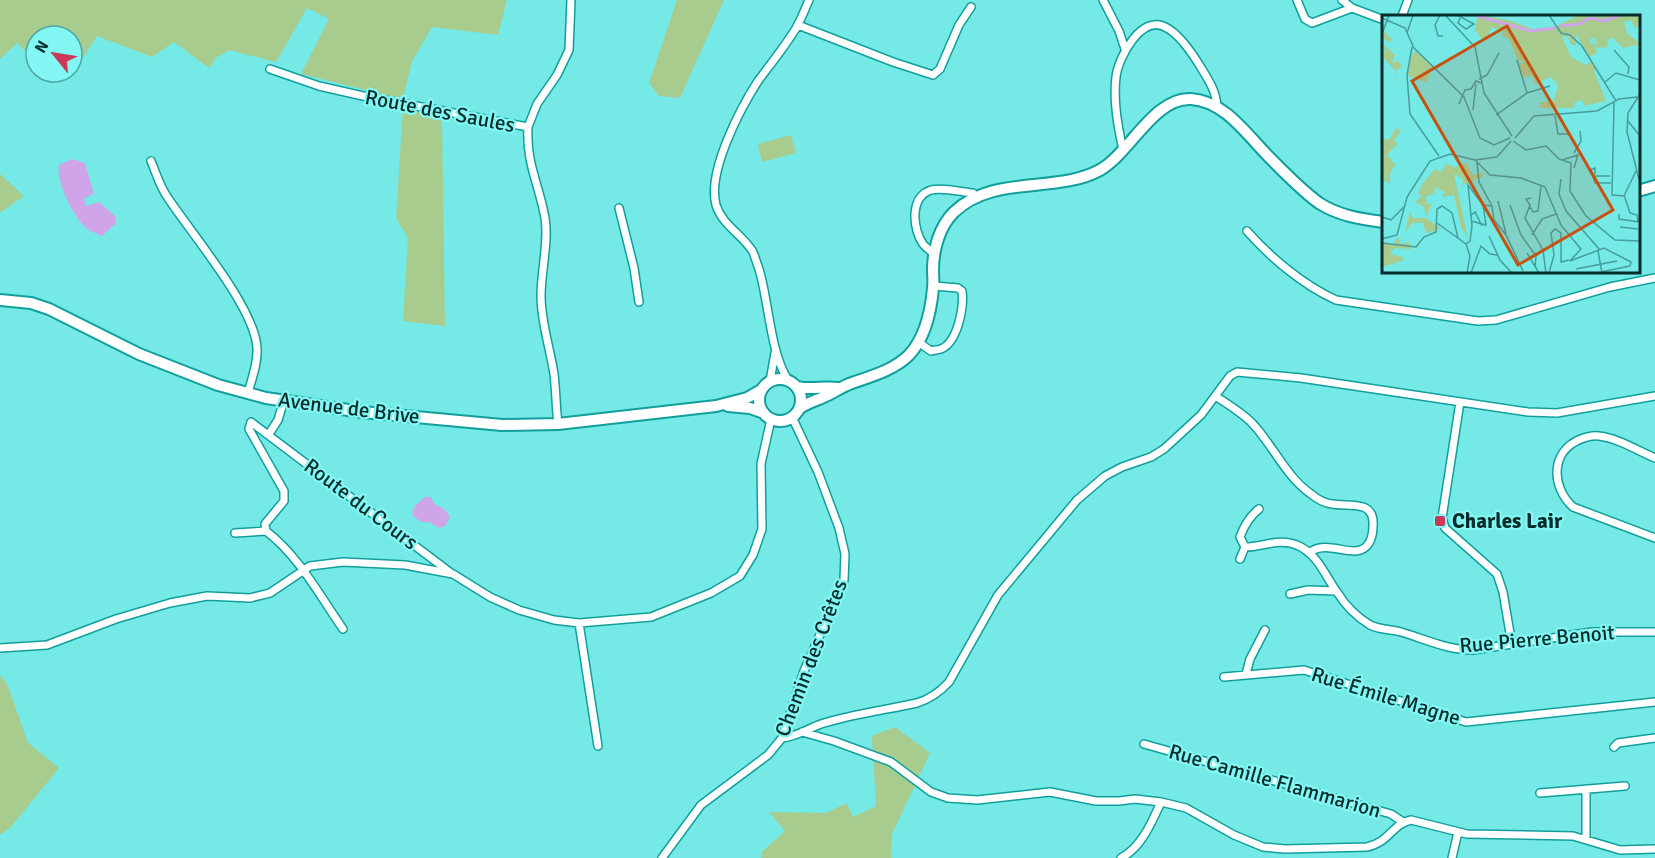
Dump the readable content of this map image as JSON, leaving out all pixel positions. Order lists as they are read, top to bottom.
{
  "streets": {
    "street": [
      "Route des Saules",
      "Avenue de Brive",
      "Route du Cours",
      "Rue Pierre Benoit",
      "Chemin des Crêtes",
      "Rue Émile Magne",
      "Rue Camille Flammarion"
    ]
  },
  "crossings": [
    ["Route des Saules", "Avenue de Brive"],
    ["Route du Cours", "Chemin des Crêtes"]
  ],
  "places": {
    "transit": ["Charles Lair"]
  },
  "north": "top left"
}
